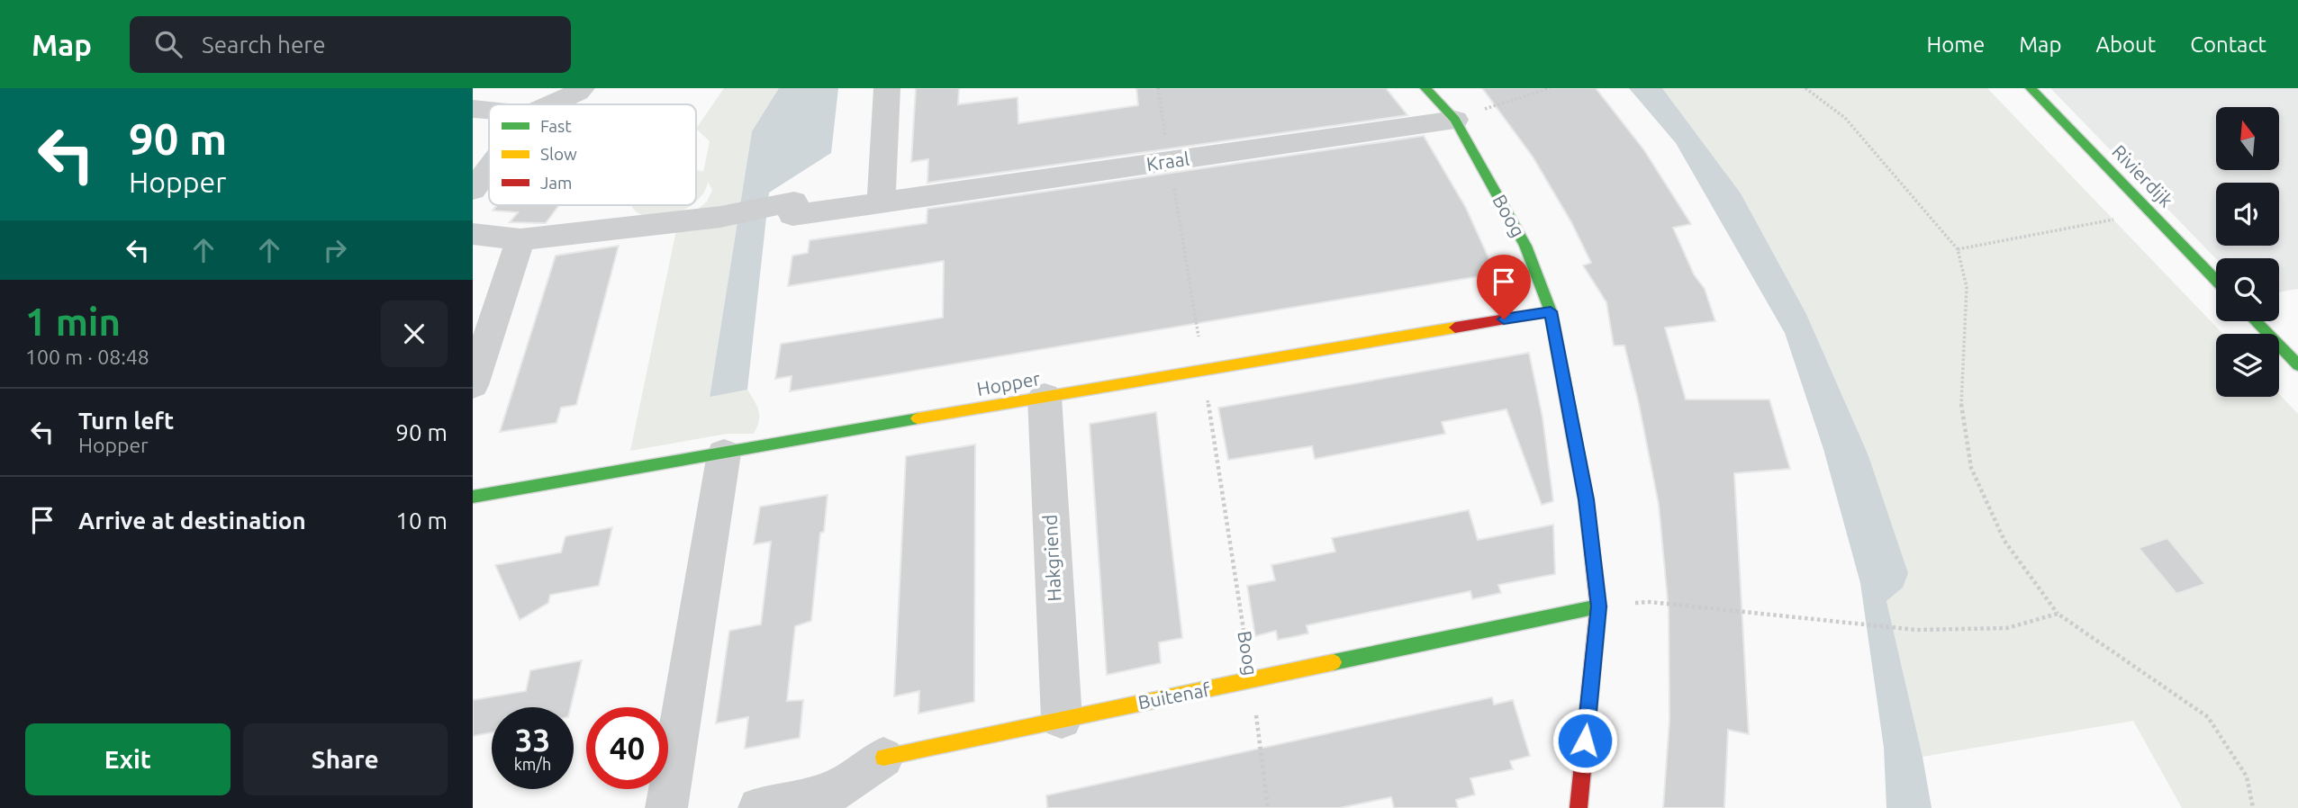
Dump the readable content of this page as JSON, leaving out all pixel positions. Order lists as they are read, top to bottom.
{
  "streets": {
    "street": [
      "Kraal",
      "Rivierdijk",
      "Boog",
      "Hopper",
      "Hakgriend",
      "Buitenaf"
    ]
  },
  "crossings": [
    ["Kraal", "Boog"],
    ["Boog", "Hopper"],
    ["Boog", "Buitenaf"],
    ["Hopper", "Hakgriend"],
    ["Hakgriend", "Buitenaf"]
  ],
  "legend": ["Fast", "Slow", "Jam"],
  "north": "top",
  "page": {
    "header": "Map",
    "search": "Search here",
    "nav": [
      "Home",
      "Map",
      "About",
      "Contact"
    ],
    "turn": ["90 m", "Hopper"],
    "heading": ["1 min", "100 m · 08:48"],
    "list": [
      {
        "name": "Turn left",
        "note": "Hopper",
        "value": "90 m"
      },
      {
        "name": "Arrive at destination",
        "value": "10 m"
      }
    ],
    "speed": "33 km/h",
    "limit": "40",
    "buttons": ["Exit", "Share"]
  }
}
